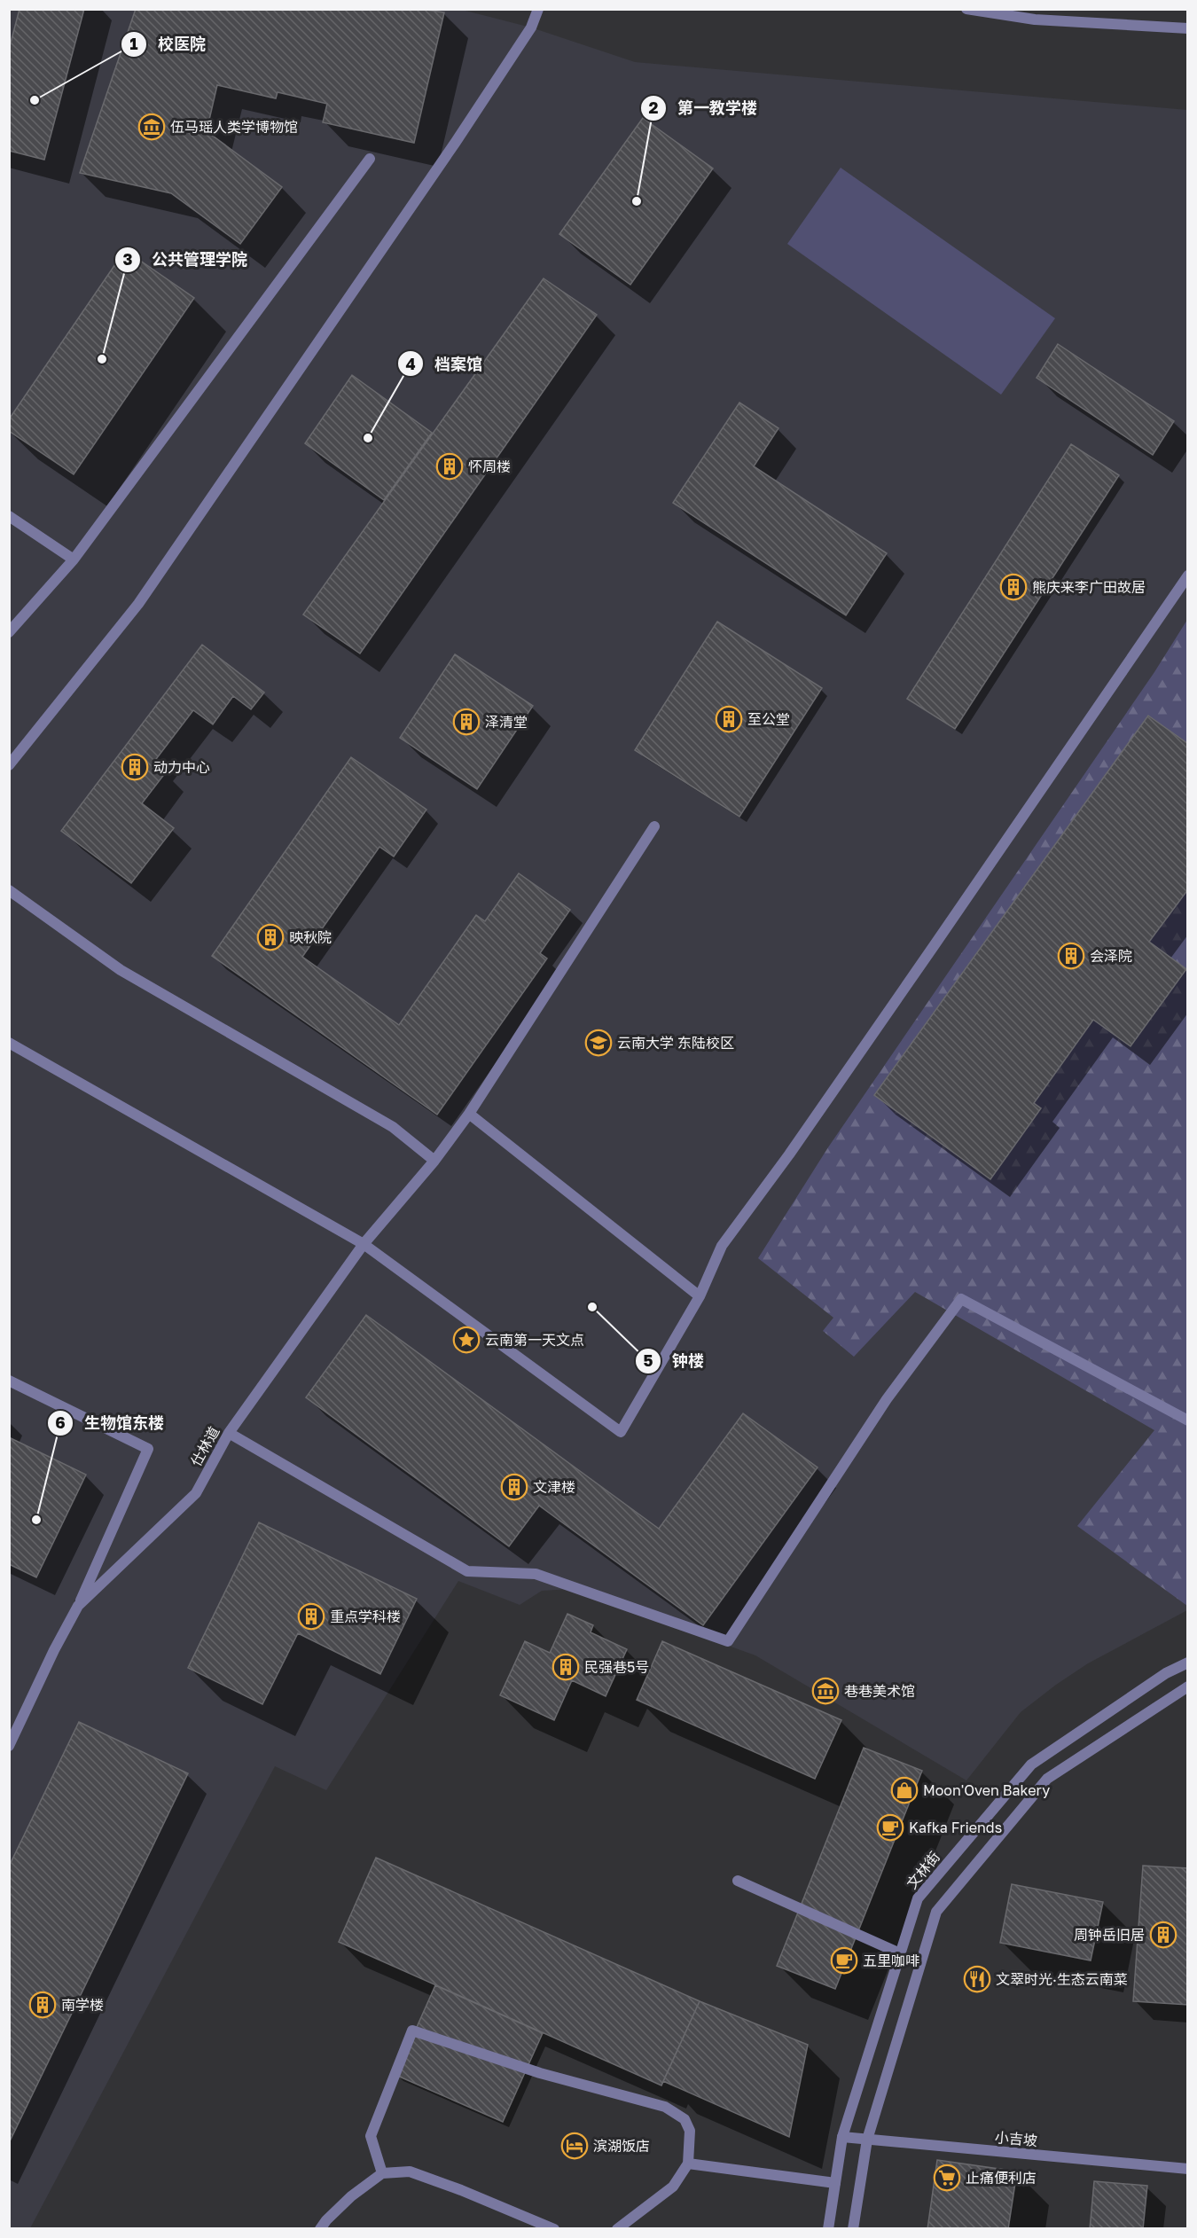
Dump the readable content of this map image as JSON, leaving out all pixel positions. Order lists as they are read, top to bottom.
{
  "streets": {
    "street": ["仕林道", "文林街", "小吉坡"]
  },
  "crossings": [
    ["文林街", "小吉坡"]
  ],
  "places": {
    "other": [
      "校医院",
      "第一教学楼",
      "公共管理学院",
      "档案馆",
      "钟楼",
      "生物馆东楼"
    ],
    "museum": ["伍马瑶人类学博物馆", "巷巷美术馆"],
    "building": [
      "怀周楼",
      "熊庆来李广田故居",
      "至公堂",
      "泽清堂",
      "动力中心",
      "映秋院",
      "会泽院",
      "文津楼",
      "重点学科楼",
      "民强巷5号",
      "周钟岳旧居",
      "南学楼"
    ],
    "school or university": ["云南大学 东陆校区"],
    "place": ["云南第一天文点"],
    "shop": ["Moon'Oven Bakery"],
    "cafe": ["Kafka Friends", "五里咖啡"],
    "restaurant": ["文翠时光·生态云南菜"],
    "hotel": ["滨湖饭店"],
    "supermarket": ["止痛便利店"]
  }
}
